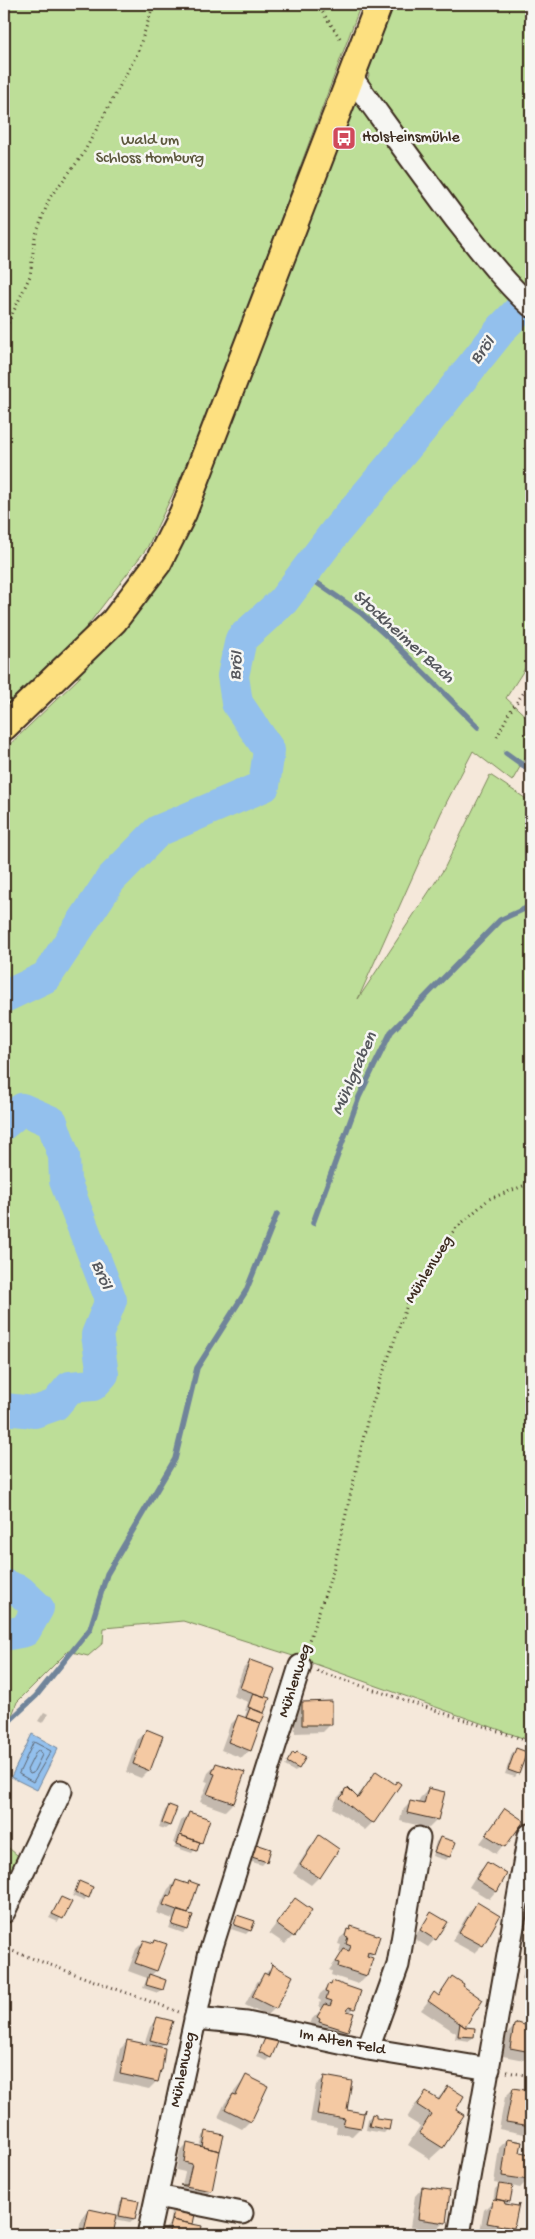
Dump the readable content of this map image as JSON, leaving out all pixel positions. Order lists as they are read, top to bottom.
{
  "streets": {
    "street": ["Mühlenweg", "Im Alten Feld"]
  },
  "crossings": [
    ["Mühlenweg", "Im Alten Feld"]
  ],
  "water": ["Bröl", "Stockheimer Bach", "Mühlgraben"],
  "parks": ["Wald um Schloss Homburg"],
  "places": {
    "bus stop": ["Holsteinsmühle"]
  }
}
